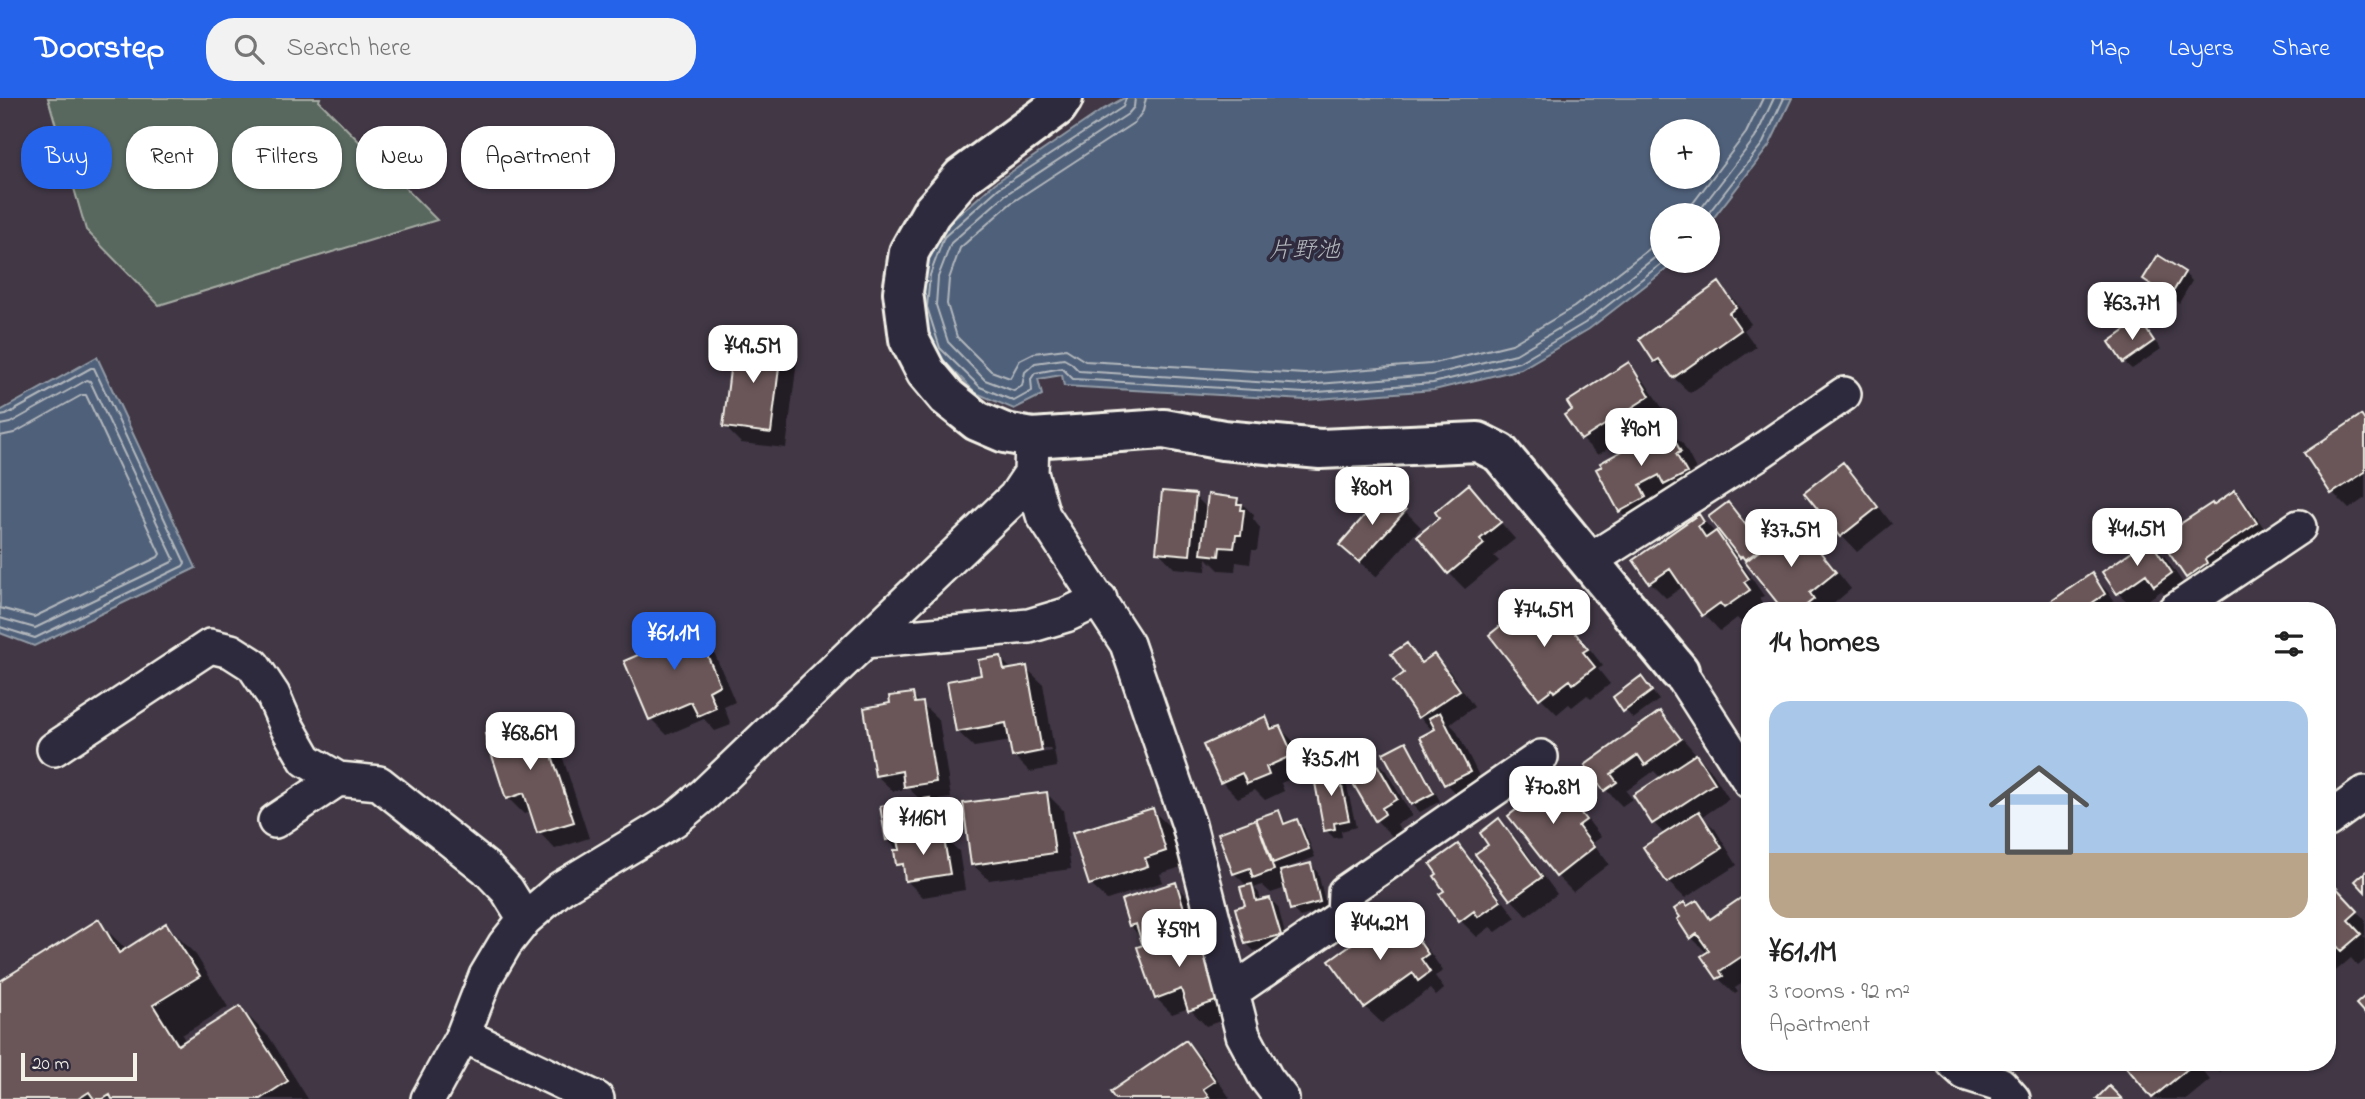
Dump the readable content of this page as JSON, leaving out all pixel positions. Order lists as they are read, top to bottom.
{
  "water": ["片野池"],
  "scale_bar": "20 m",
  "page": {
    "header": "Doorstep",
    "search": "Search here",
    "nav": ["Map", "Layers", "Share"],
    "map_buttons": ["+", "−"],
    "chip": [
      "Buy",
      "Rent",
      "Filters",
      "New",
      "Apartment"
    ],
    "price": [
      "¥63.7M",
      "¥49.5M",
      "¥90M",
      "¥80M",
      "¥41.5M",
      "¥37.5M",
      "¥74.5M",
      "¥61.1M",
      "¥68.6M",
      "¥35.1M",
      "¥70.8M",
      "¥116M",
      "¥44.2M",
      "¥59M"
    ],
    "heading": "14 homes",
    "list": [
      {
        "name": "¥61.1M",
        "note": "3 rooms · 92 m² · Apartment"
      }
    ],
    "scale": "20 m"
  }
}
